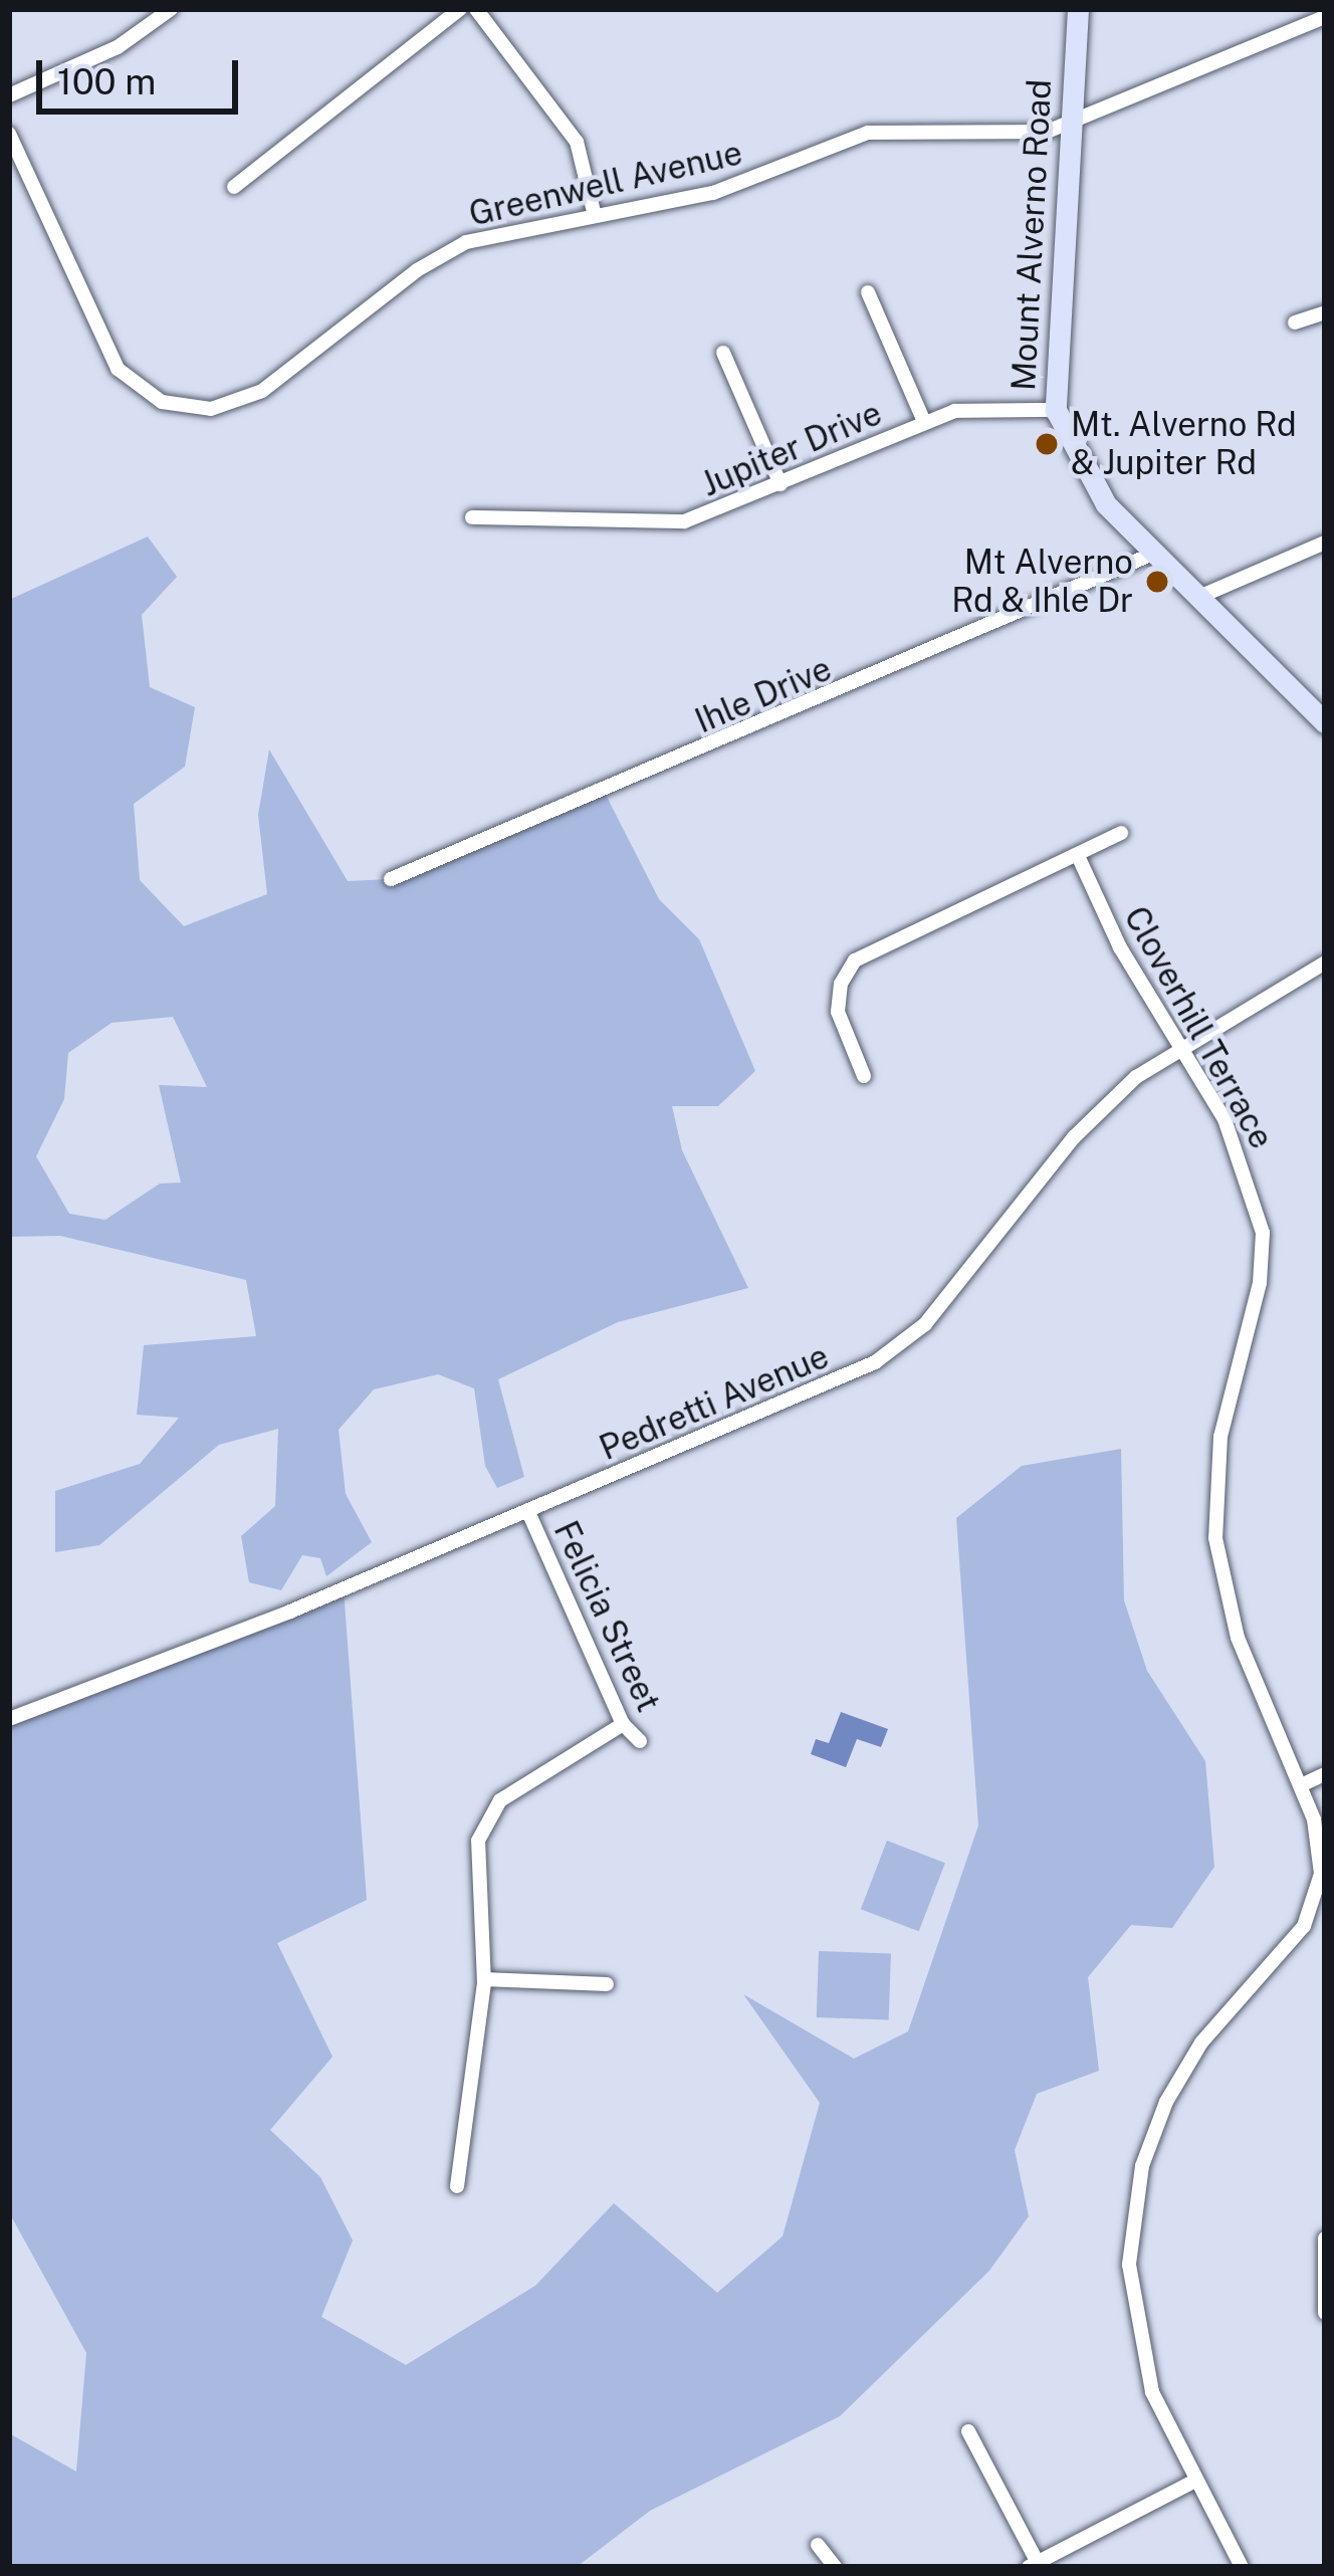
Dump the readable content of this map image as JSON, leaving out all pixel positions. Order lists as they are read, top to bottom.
{
  "streets": {
    "street": [
      "Greenwell Avenue",
      "Mount Alverno Road",
      "Jupiter Drive",
      "Ihle Drive",
      "Cloverhill Terrace",
      "Pedretti Avenue",
      "Felicia Street"
    ]
  },
  "crossings": [
    ["Greenwell Avenue", "Mount Alverno Road"],
    ["Mount Alverno Road", "Jupiter Drive"],
    ["Mount Alverno Road", "Ihle Drive"],
    ["Cloverhill Terrace", "Pedretti Avenue"],
    ["Pedretti Avenue", "Felicia Street"]
  ],
  "places": ["Mt. Alverno Rd & Jupiter Rd", "Mt Alverno Rd & Ihle Dr"],
  "scale_bar": "100 m"
}
